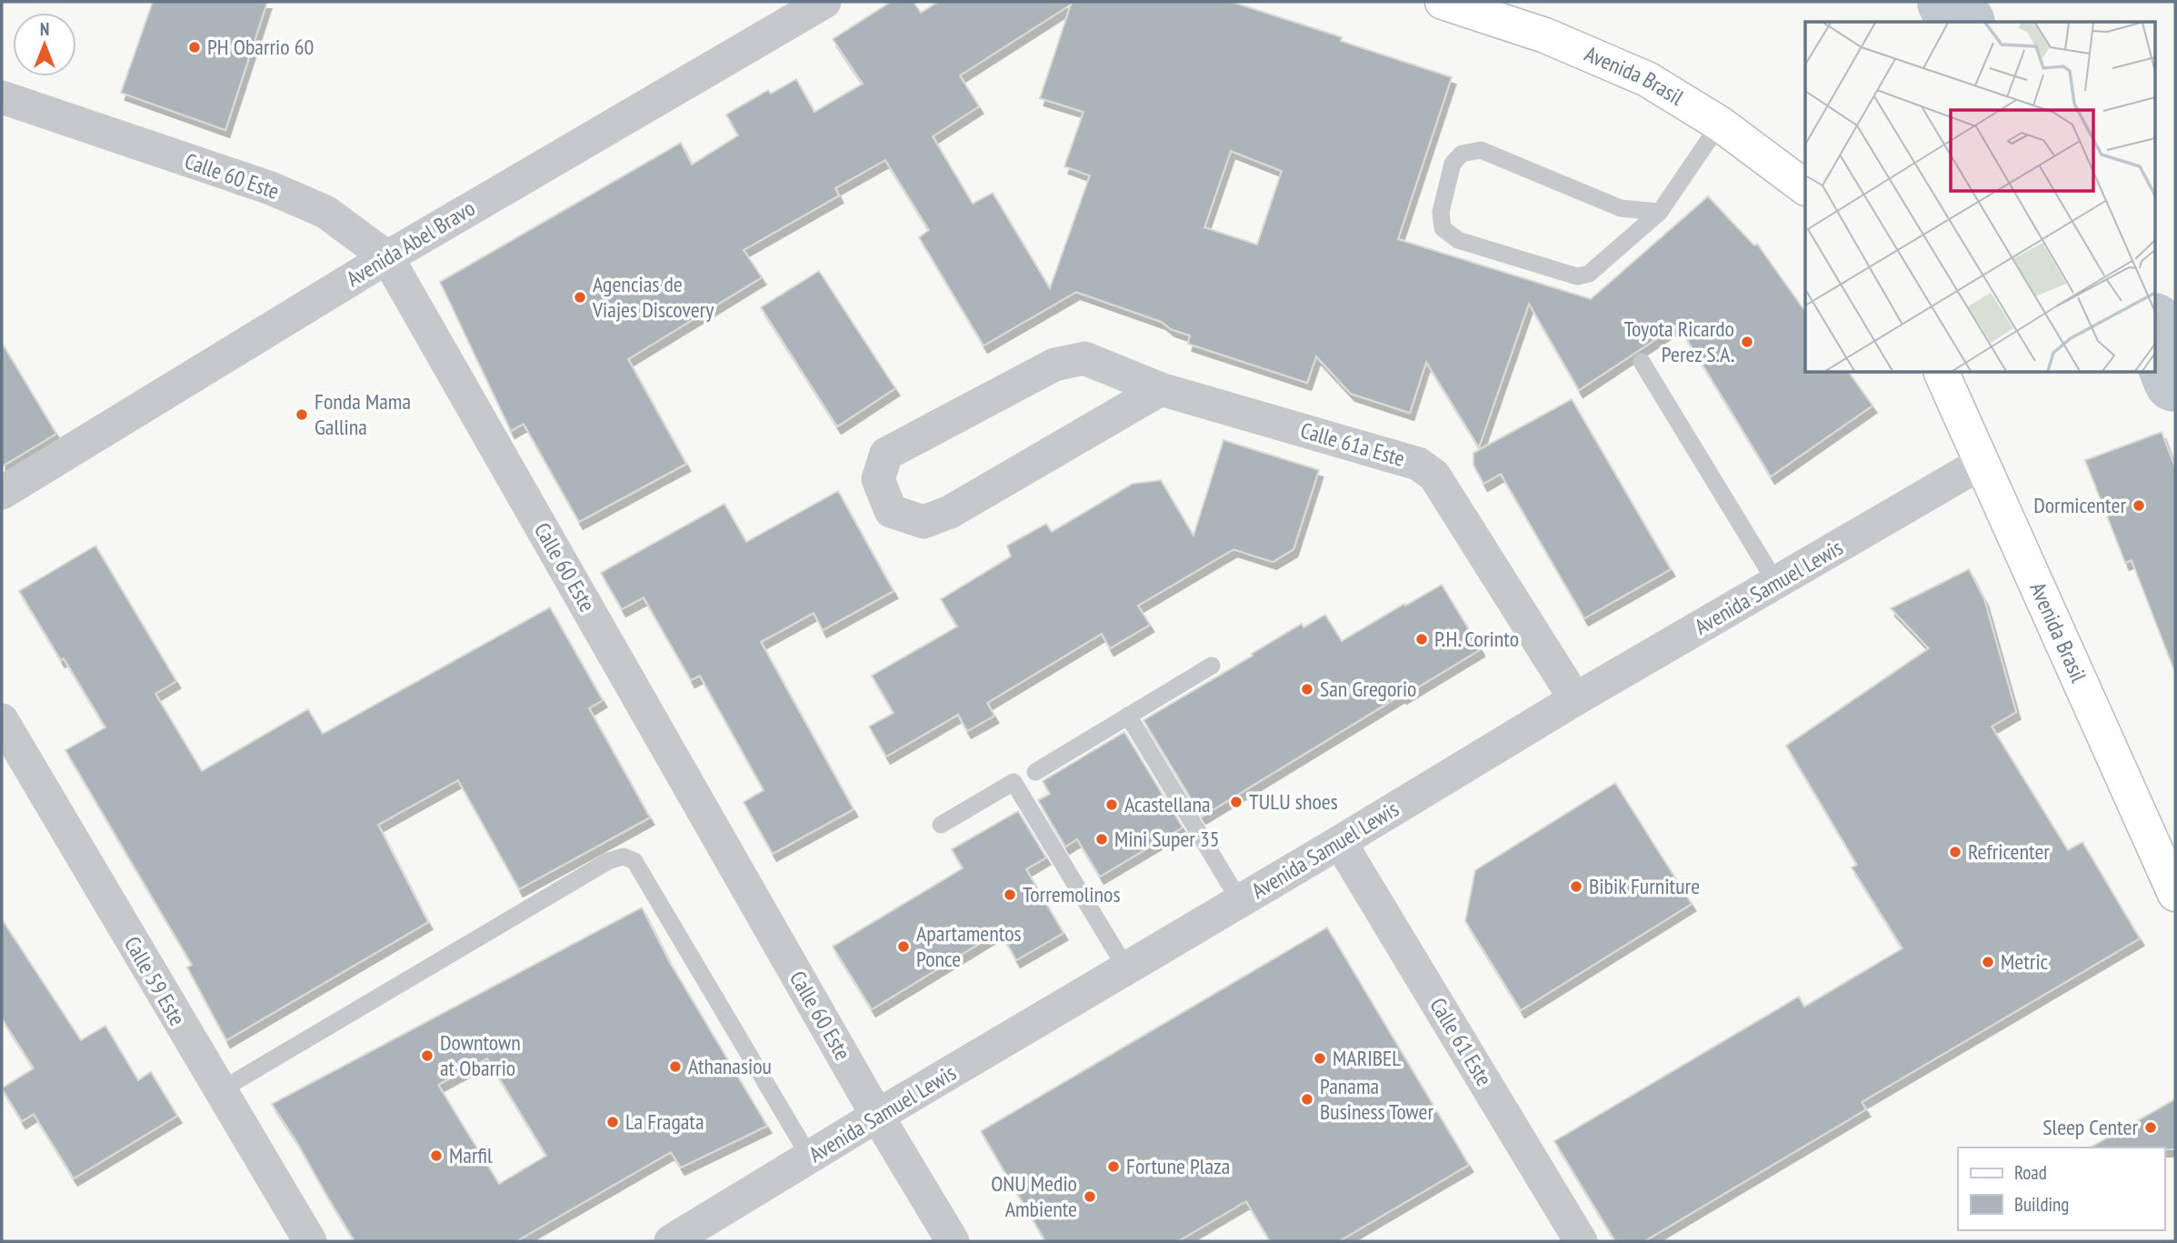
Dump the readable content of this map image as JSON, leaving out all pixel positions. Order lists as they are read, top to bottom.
{
  "streets": {
    "main road": ["Avenida Brasil"],
    "street": [
      "Calle 60 Este",
      "Avenida Abel Bravo",
      "Calle 61a Este",
      "Avenida Samuel Lewis",
      "Calle 59 Este",
      "Calle 61 Este"
    ]
  },
  "crossings": [
    ["Avenida Brasil", "Avenida Samuel Lewis"],
    ["Calle 60 Este", "Avenida Abel Bravo"],
    ["Calle 60 Este", "Avenida Samuel Lewis"],
    ["Calle 61a Este", "Avenida Samuel Lewis"],
    ["Avenida Samuel Lewis", "Calle 61 Este"]
  ],
  "places": [
    "PH Obarrio 60",
    "Agencias de Viajes Discovery",
    "Toyota Ricardo Perez S.A.",
    "Fonda Mama Gallina",
    "Dormicenter",
    "P.H. Corinto",
    "San Gregorio",
    "TULU shoes",
    "Acastellana",
    "Mini Super 35",
    "Refricenter",
    "Bibik Furniture",
    "Torremolinos",
    "Apartamentos Ponce",
    "Metric",
    "Downtown at Obarrio",
    "MARIBEL",
    "Athanasiou",
    "Panama Business Tower",
    "La Fragata",
    "Sleep Center",
    "Marfil",
    "Fortune Plaza",
    "ONU Medio Ambiente"
  ],
  "legend": ["Road", "Building"],
  "north": "top"
}
